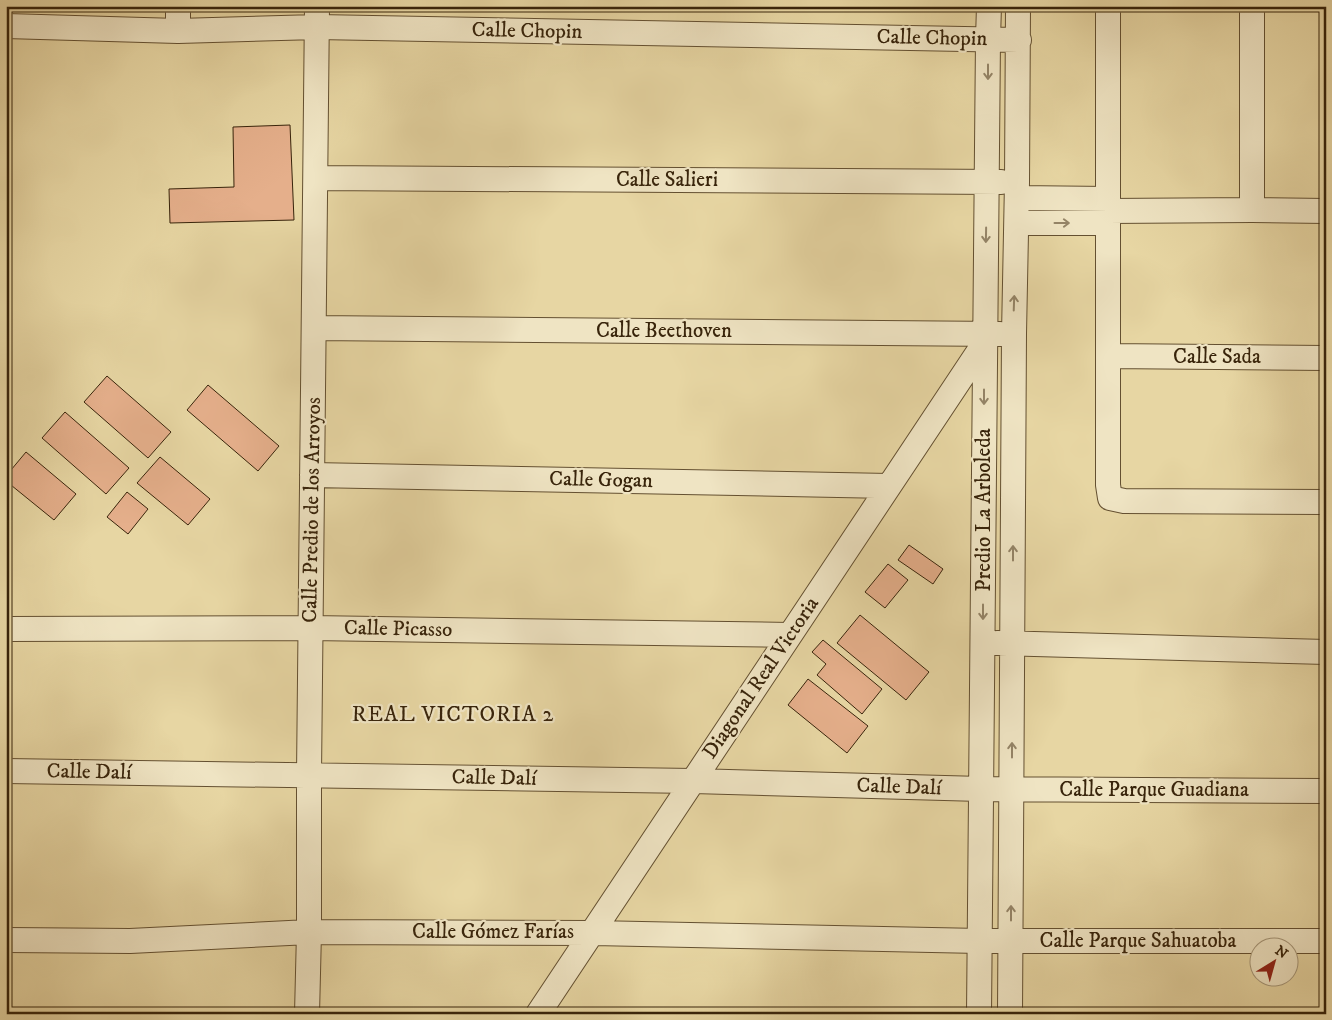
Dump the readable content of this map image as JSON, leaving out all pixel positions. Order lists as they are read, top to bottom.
{
  "streets": {
    "street": [
      "Calle Chopin",
      "Calle Salieri",
      "Calle Beethoven",
      "Calle Sada",
      "Calle Gogan",
      "Calle Predio de los Arroyos",
      "Predio La Arboleda",
      "Calle Picasso",
      "Diagonal Real Victoria",
      "Calle Dalí",
      "Calle Parque Guadiana",
      "Calle Gómez Farías",
      "Calle Parque Sahuatoba"
    ]
  },
  "crossings": [
    ["Calle Chopin", "Calle Predio de los Arroyos"],
    ["Calle Chopin", "Predio La Arboleda"],
    ["Calle Salieri", "Calle Predio de los Arroyos"],
    ["Calle Salieri", "Predio La Arboleda"],
    ["Calle Beethoven", "Calle Predio de los Arroyos"],
    ["Calle Beethoven", "Predio La Arboleda"],
    ["Calle Beethoven", "Diagonal Real Victoria"],
    ["Calle Gogan", "Calle Predio de los Arroyos"],
    ["Calle Gogan", "Diagonal Real Victoria"],
    ["Calle Predio de los Arroyos", "Calle Picasso"],
    ["Calle Predio de los Arroyos", "Calle Dalí"],
    ["Calle Predio de los Arroyos", "Calle Gómez Farías"],
    ["Predio La Arboleda", "Diagonal Real Victoria"],
    ["Predio La Arboleda", "Calle Dalí"],
    ["Predio La Arboleda", "Calle Parque Guadiana"],
    ["Predio La Arboleda", "Calle Gómez Farías"],
    ["Predio La Arboleda", "Calle Parque Sahuatoba"],
    ["Calle Picasso", "Diagonal Real Victoria"],
    ["Diagonal Real Victoria", "Calle Dalí"],
    ["Diagonal Real Victoria", "Calle Gómez Farías"],
    ["Calle Dalí", "Calle Parque Guadiana"],
    ["Calle Gómez Farías", "Calle Parque Sahuatoba"]
  ],
  "districts": ["REAL VICTORIA 2"],
  "north": "top right"
}
